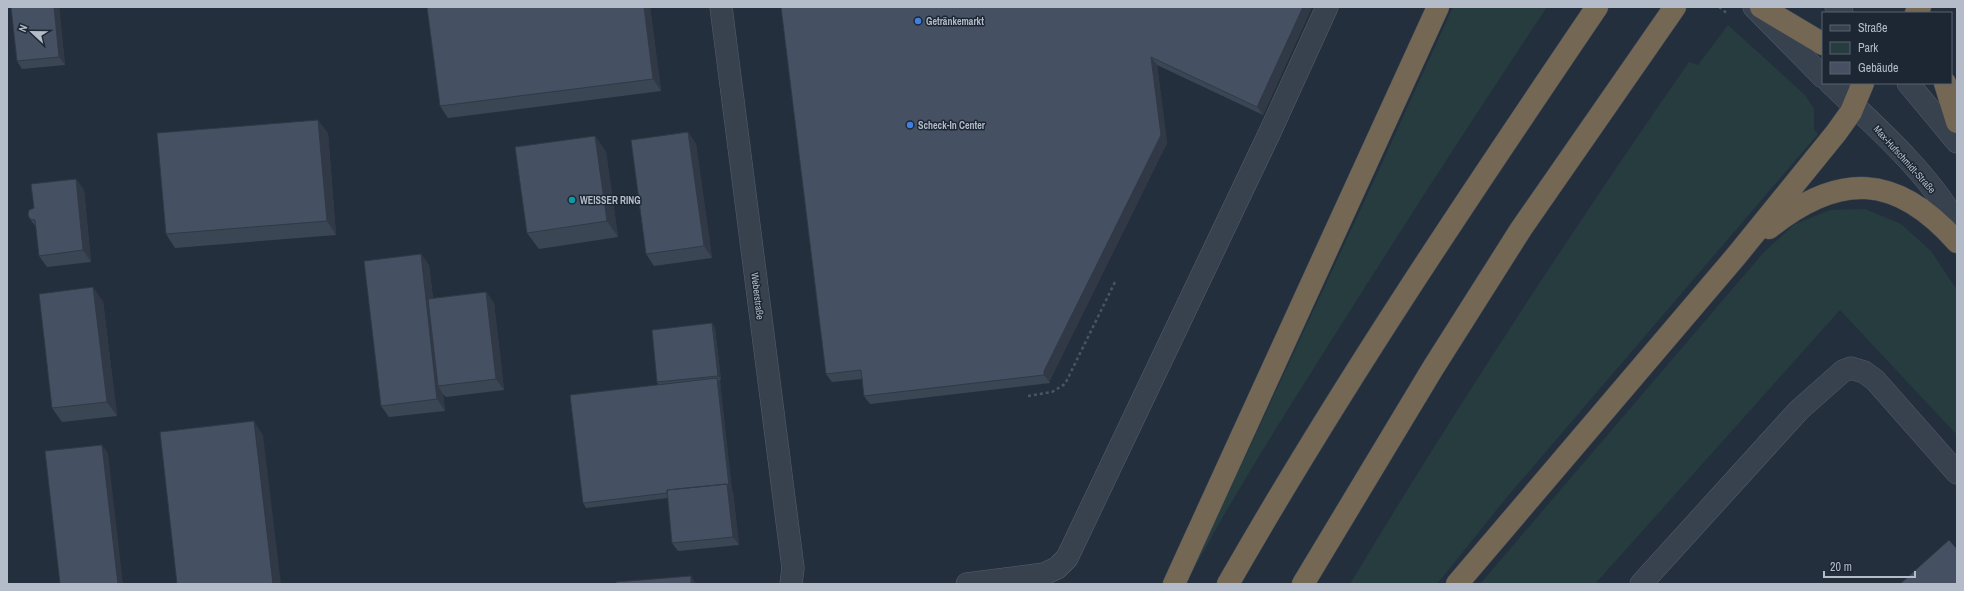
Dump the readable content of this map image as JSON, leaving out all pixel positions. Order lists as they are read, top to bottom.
{
  "streets": {
    "street": ["Max-Hufschmidt-Straße", "Weberstraße"]
  },
  "places": ["Getränkemarkt", "Scheck-In Center", "WEISSER RING"],
  "legend": ["Straße", "Park", "Gebäude"],
  "scale_bar": "20 m",
  "north": "left"
}
